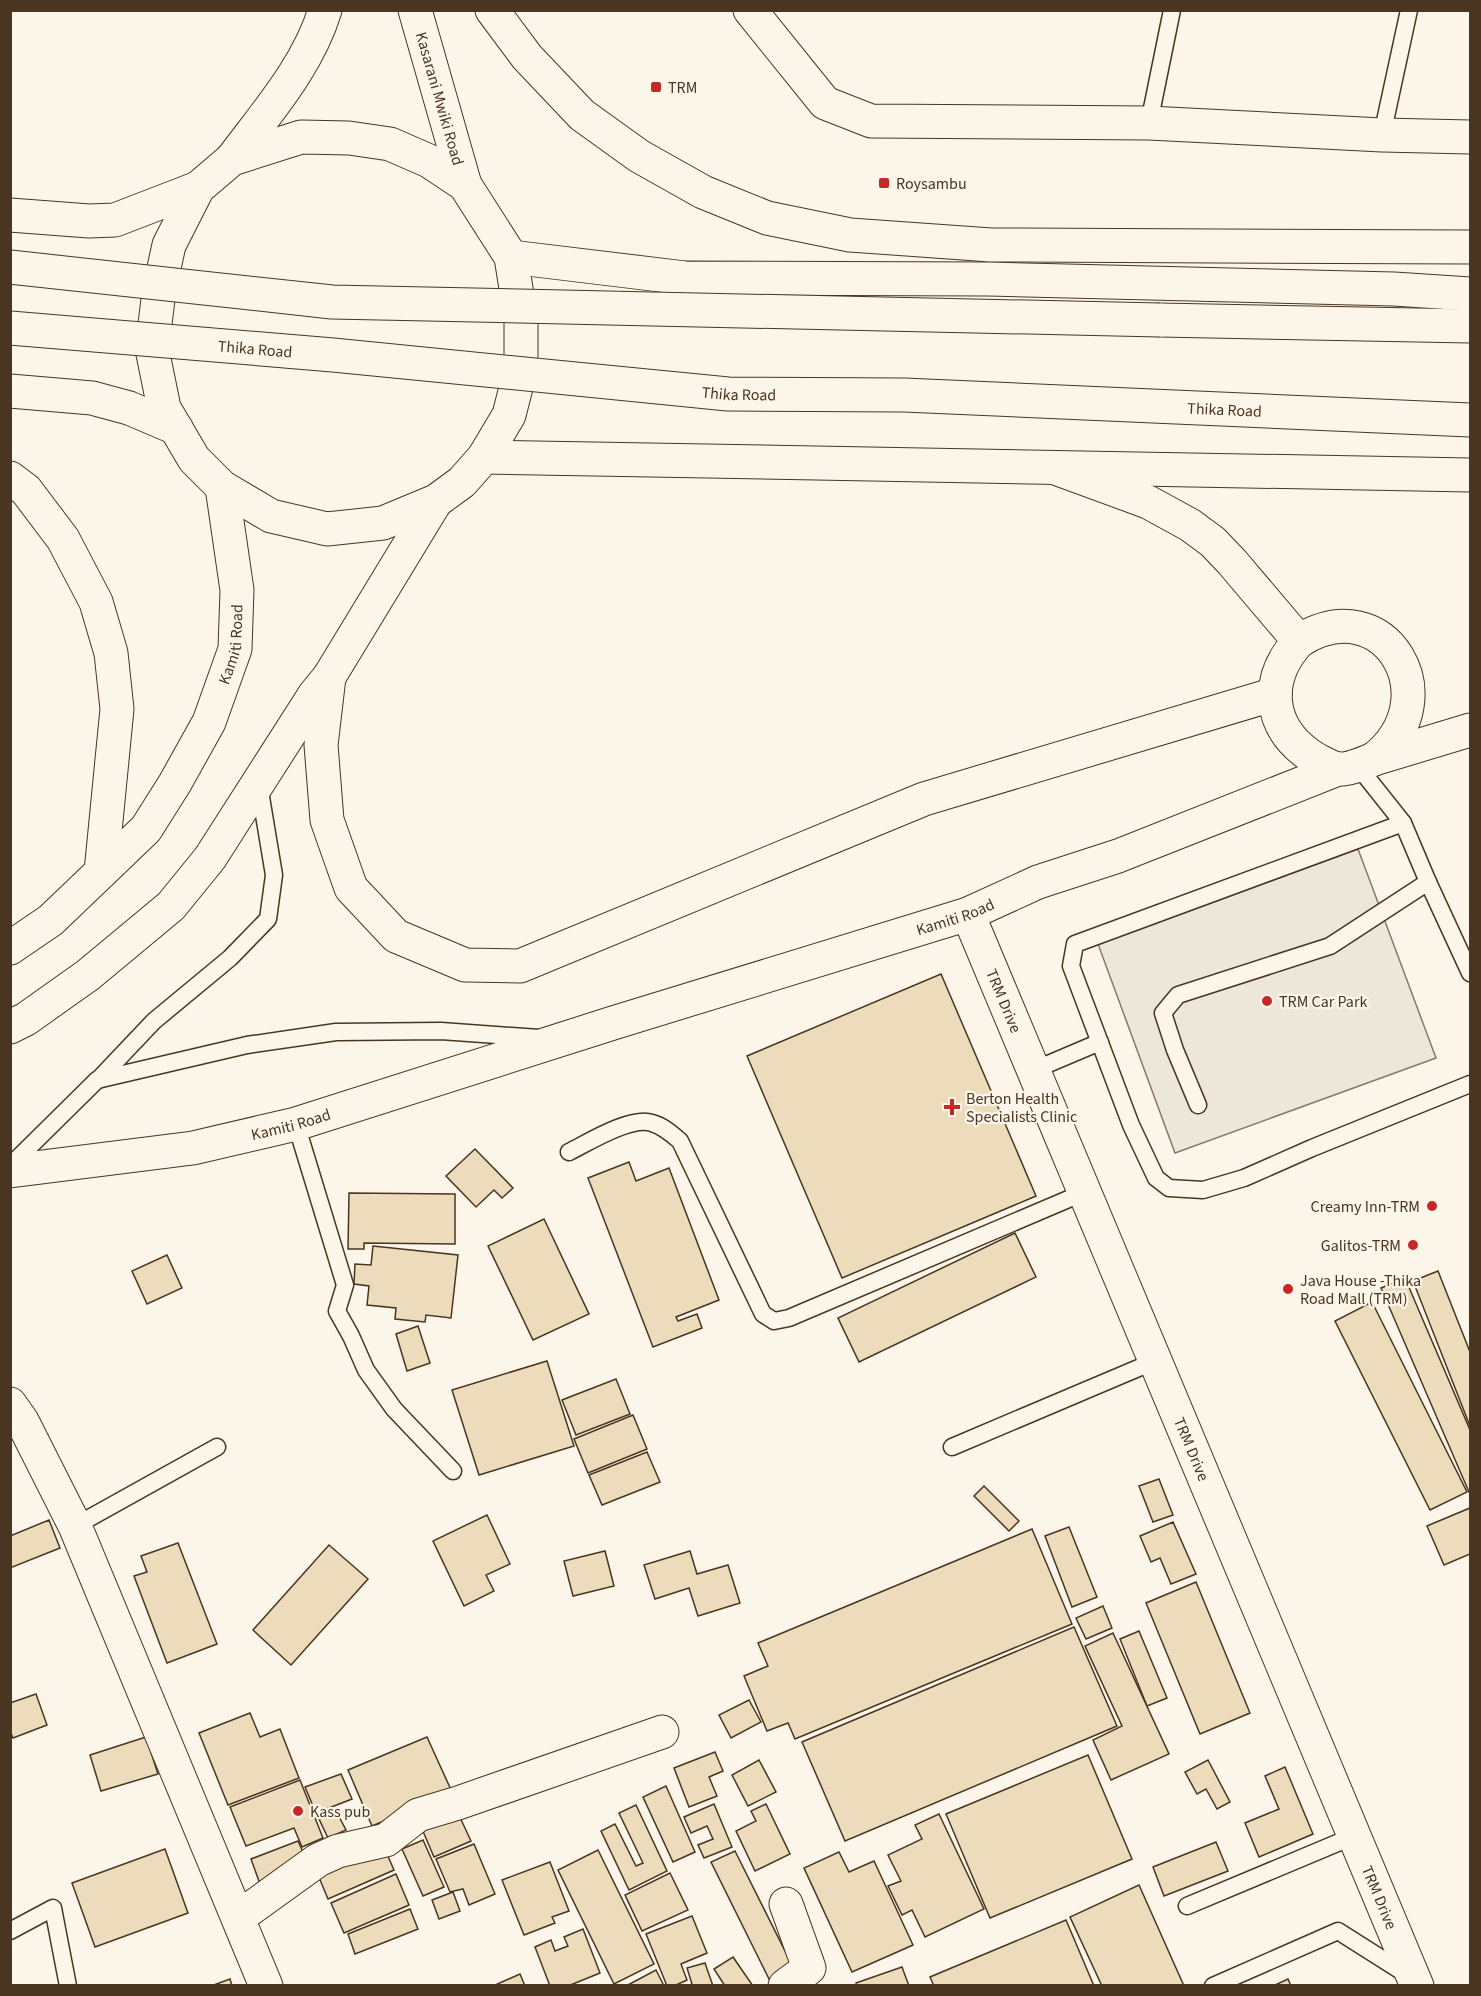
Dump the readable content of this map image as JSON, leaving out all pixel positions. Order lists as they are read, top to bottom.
{
  "streets": {
    "main road": [
      "Kasarani Mwiki Road",
      "Thika Road",
      "Kamiti Road",
      "TRM Drive"
    ]
  },
  "crossings": [
    ["Kamiti Road", "TRM Drive"]
  ],
  "places": {
    "transit": ["TRM", "Roysambu"],
    "other": [
      "TRM Car Park",
      "Creamy Inn-TRM",
      "Galitos-TRM",
      "Java House -Thika Road Mall (TRM)",
      "Kass pub"
    ],
    "health": ["Berton Health Specialists Clinic"]
  }
}
